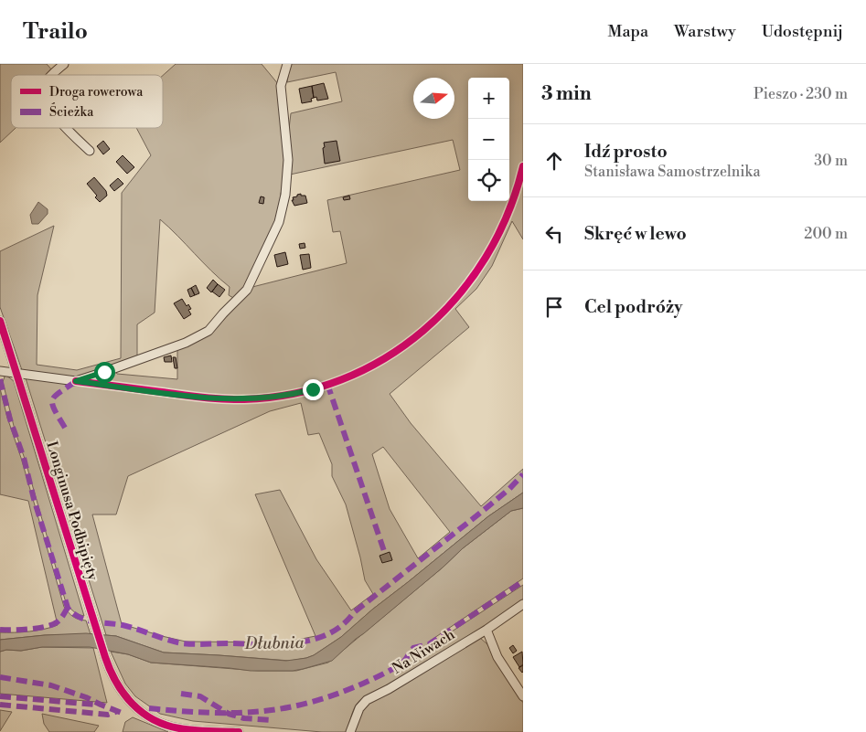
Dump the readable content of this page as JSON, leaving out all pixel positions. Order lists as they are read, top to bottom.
{
  "streets": {
    "street": ["Longinusa Podbipięty", "Na Niwach"]
  },
  "water": ["Dłubnia"],
  "legend": ["Droga rowerowa", "Ścieżka"],
  "north": "right",
  "page": {
    "header": "Trailo",
    "nav": ["Mapa", "Warstwy", "Udostępnij"],
    "heading": ["3 min", "Pieszo · 230 m"],
    "map_buttons": ["+", "−"],
    "list": [
      ["Idź prosto", "Stanisława Samostrzelnika", "30 m"],
      ["Skręć w lewo", "200 m"],
      "Cel podróży"
    ]
  }
}
